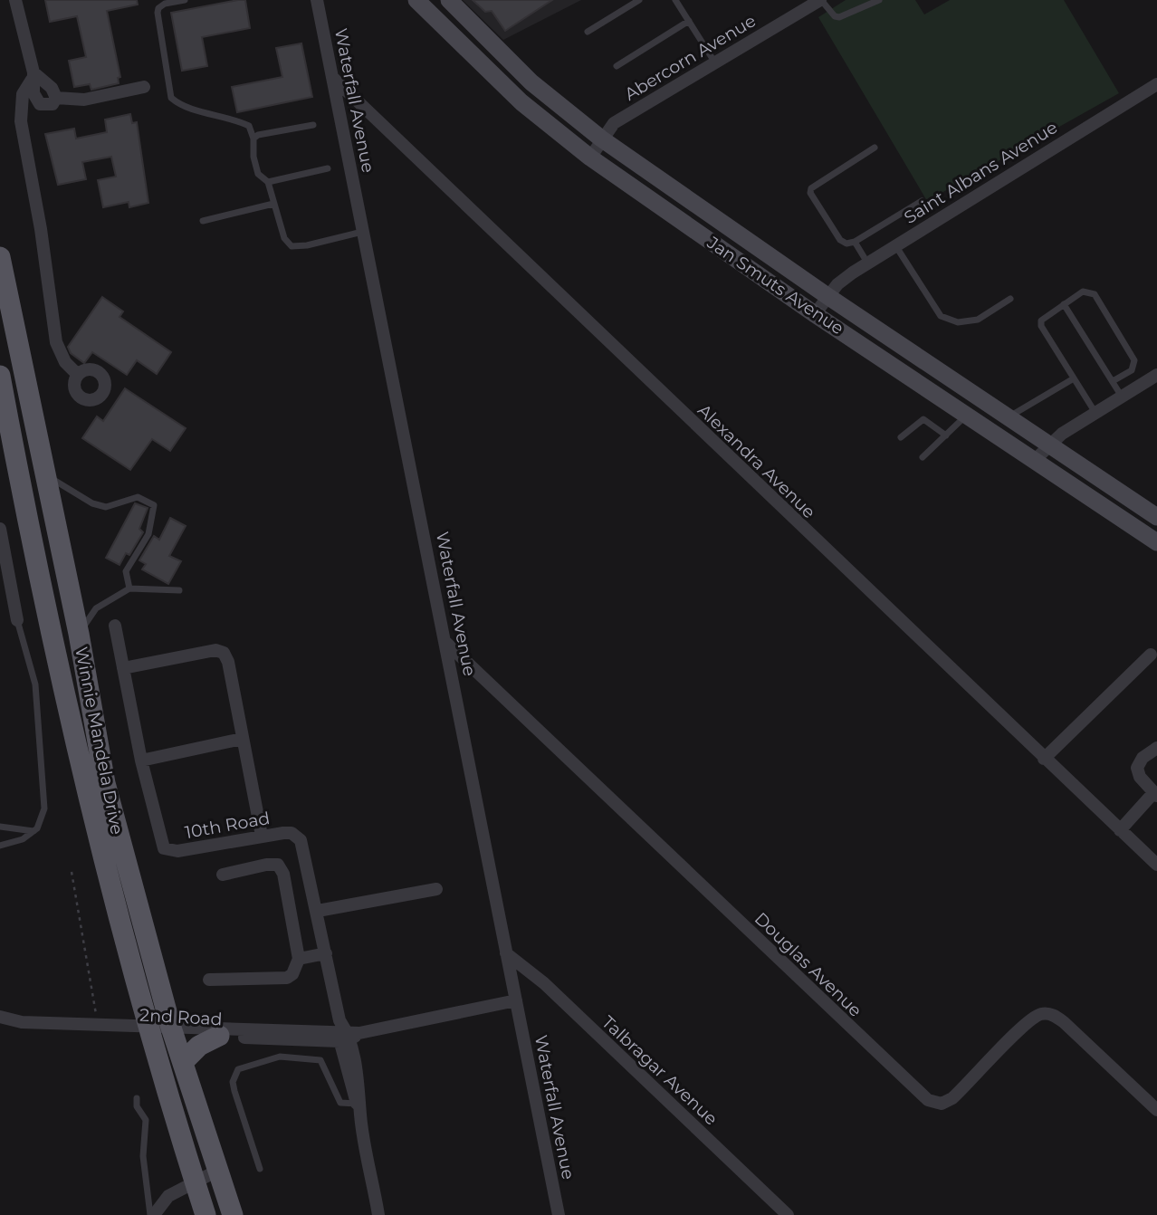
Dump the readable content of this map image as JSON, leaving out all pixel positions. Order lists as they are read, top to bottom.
{
  "streets": {
    "main road": ["Jan Smuts Avenue", "Winnie Mandela Drive"],
    "street": [
      "Abercorn Avenue",
      "Waterfall Avenue",
      "Saint Albans Avenue",
      "Alexandra Avenue",
      "10th Road",
      "Douglas Avenue",
      "2nd Road",
      "Talbragar Avenue"
    ]
  },
  "crossings": [
    ["Abercorn Avenue", "Jan Smuts Avenue"],
    ["Waterfall Avenue", "Alexandra Avenue"],
    ["Waterfall Avenue", "Douglas Avenue"],
    ["Waterfall Avenue", "2nd Road"],
    ["Waterfall Avenue", "Talbragar Avenue"],
    ["Saint Albans Avenue", "Jan Smuts Avenue"],
    ["Winnie Mandela Drive", "2nd Road"],
    ["10th Road", "2nd Road"]
  ]
}
